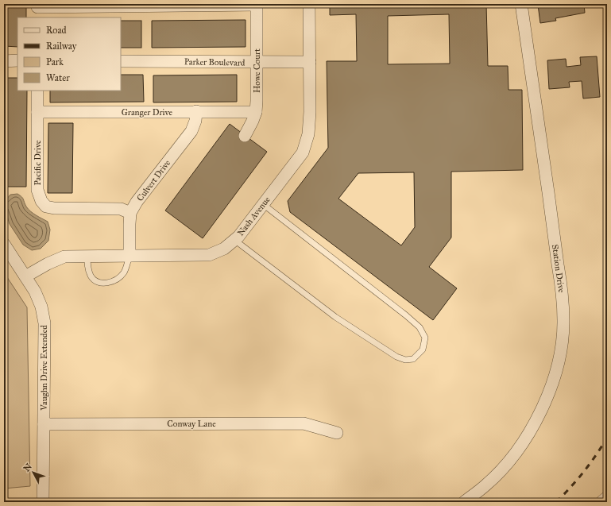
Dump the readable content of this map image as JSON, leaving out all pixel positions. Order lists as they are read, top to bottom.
{
  "streets": {
    "street": [
      "Parker Boulevard",
      "Howe Court",
      "Granger Drive",
      "Pacific Drive",
      "Culvert Drive",
      "Nash Avenue",
      "Station Drive",
      "Vaughn Drive Extended",
      "Conway Lane"
    ]
  },
  "crossings": [
    ["Parker Boulevard", "Howe Court"],
    ["Parker Boulevard", "Nash Avenue"],
    ["Howe Court", "Granger Drive"],
    ["Granger Drive", "Pacific Drive"],
    ["Granger Drive", "Culvert Drive"],
    ["Pacific Drive", "Culvert Drive"],
    ["Culvert Drive", "Nash Avenue"],
    ["Nash Avenue", "Vaughn Drive Extended"],
    ["Vaughn Drive Extended", "Conway Lane"]
  ],
  "legend": [
    "Road",
    "Railway",
    "Park",
    "Water"
  ],
  "north": "top left"
}
